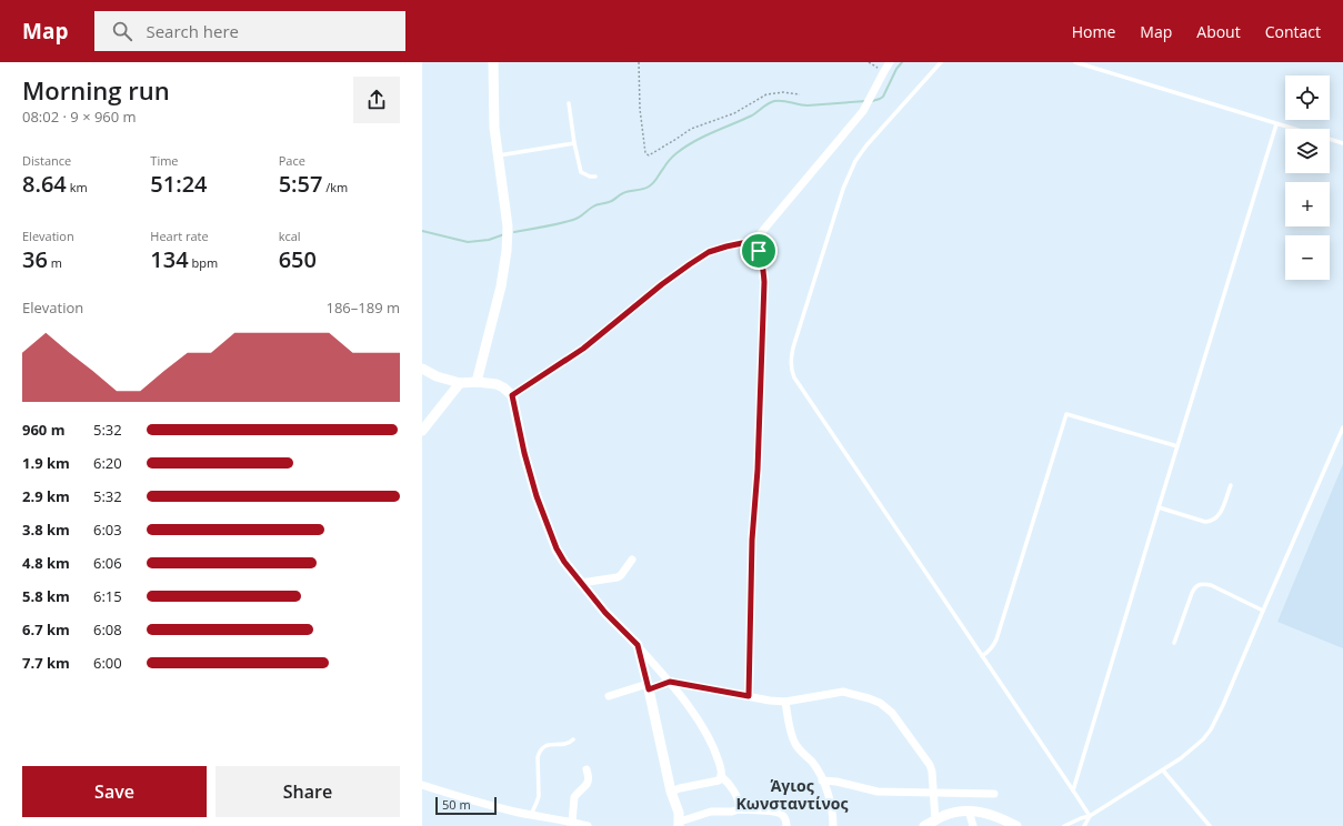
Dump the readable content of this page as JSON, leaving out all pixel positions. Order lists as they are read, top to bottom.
{
  "districts": ["Άγιος Κωνσταντίνος"],
  "scale_bar": "50 m",
  "page": {
    "header": "Map",
    "search": "Search here",
    "nav": [
      "Home",
      "Map",
      "About",
      "Contact"
    ],
    "heading": ["Morning run", "08:02 · 9 × 960 m"],
    "map_buttons": ["+", "−"],
    "stats": [
      ["Distance", "8.64 km"],
      ["Time", "51:24"],
      ["Pace", "5:57 /km"],
      ["Elevation", "36 m"],
      ["Heart rate", "134 bpm"],
      ["kcal", "650"]
    ],
    "chart": ["Elevation", "186–189 m"],
    "list": [
      {
        "name": "960 m",
        "note": "5:32"
      },
      {
        "name": "1.9 km",
        "note": "6:20"
      },
      {
        "name": "2.9 km",
        "note": "5:32"
      },
      {
        "name": "3.8 km",
        "note": "6:03"
      },
      {
        "name": "4.8 km",
        "note": "6:06"
      },
      {
        "name": "5.8 km",
        "note": "6:15"
      },
      {
        "name": "6.7 km",
        "note": "6:08"
      },
      {
        "name": "7.7 km",
        "note": "6:00"
      }
    ],
    "buttons": ["Save", "Share"],
    "scale": "50 m"
  }
}
